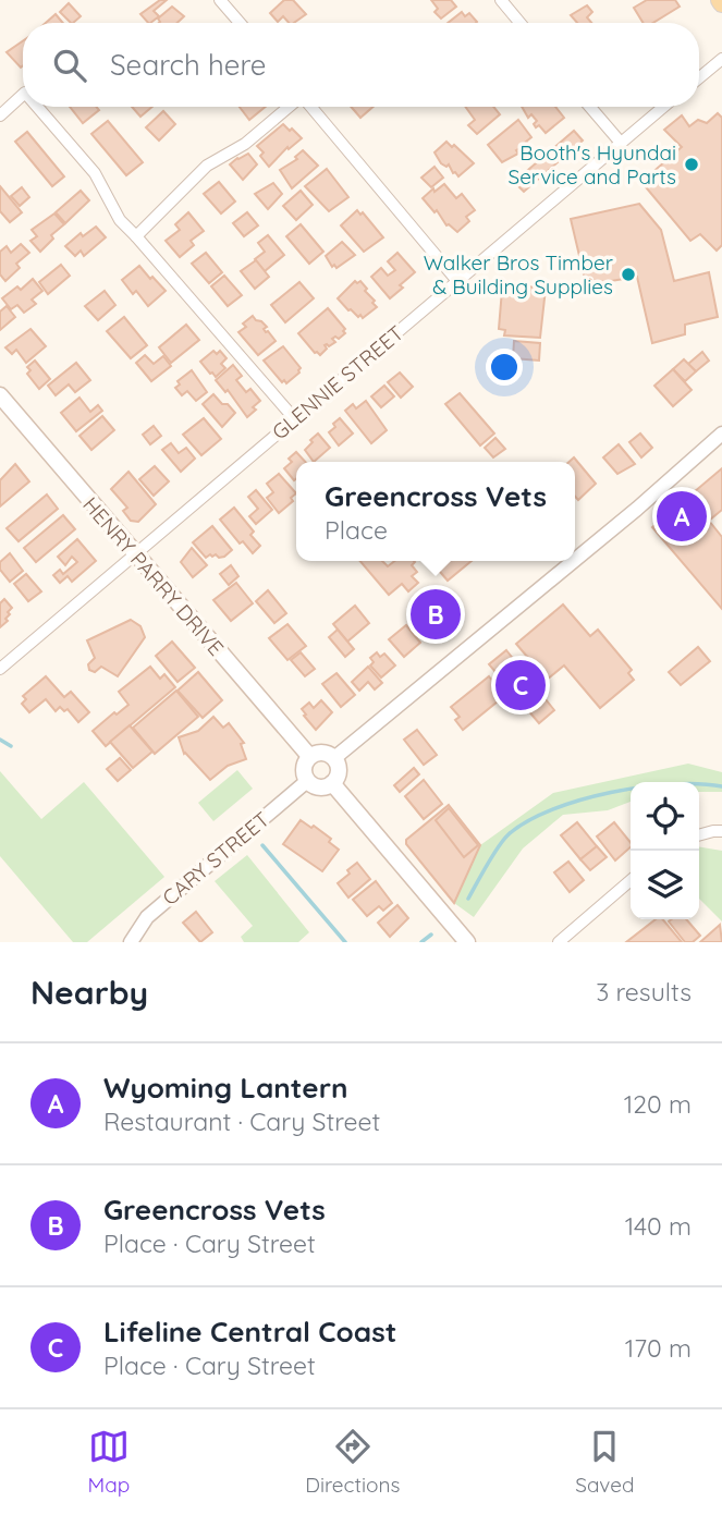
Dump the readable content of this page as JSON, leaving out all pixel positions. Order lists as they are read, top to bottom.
{
  "streets": {
    "main road": ["HENRY PARRY DRIVE"],
    "street": ["GLENNIE STREET", "CARY STREET"]
  },
  "crossings": [
    ["GLENNIE STREET", "HENRY PARRY DRIVE"],
    ["HENRY PARRY DRIVE", "CARY STREET"]
  ],
  "places": ["Booth's Hyundai Service and Parts", "Walker Bros Timber & Building Supplies"],
  "page": {
    "search": "Search here",
    "popup": ["Greencross Vets", "Place"],
    "pins": ["A", "B", "C"],
    "heading": ["Nearby", "3 results"],
    "list": [
      {
        "mark": "A",
        "name": "Wyoming Lantern",
        "note": "Restaurant · Cary Street",
        "value": "120 m"
      },
      {
        "mark": "B",
        "name": "Greencross Vets",
        "note": "Place · Cary Street",
        "value": "140 m"
      },
      {
        "mark": "C",
        "name": "Lifeline Central Coast",
        "note": "Place · Cary Street",
        "value": "170 m"
      }
    ],
    "nav": ["Map", "Directions", "Saved"]
  }
}
